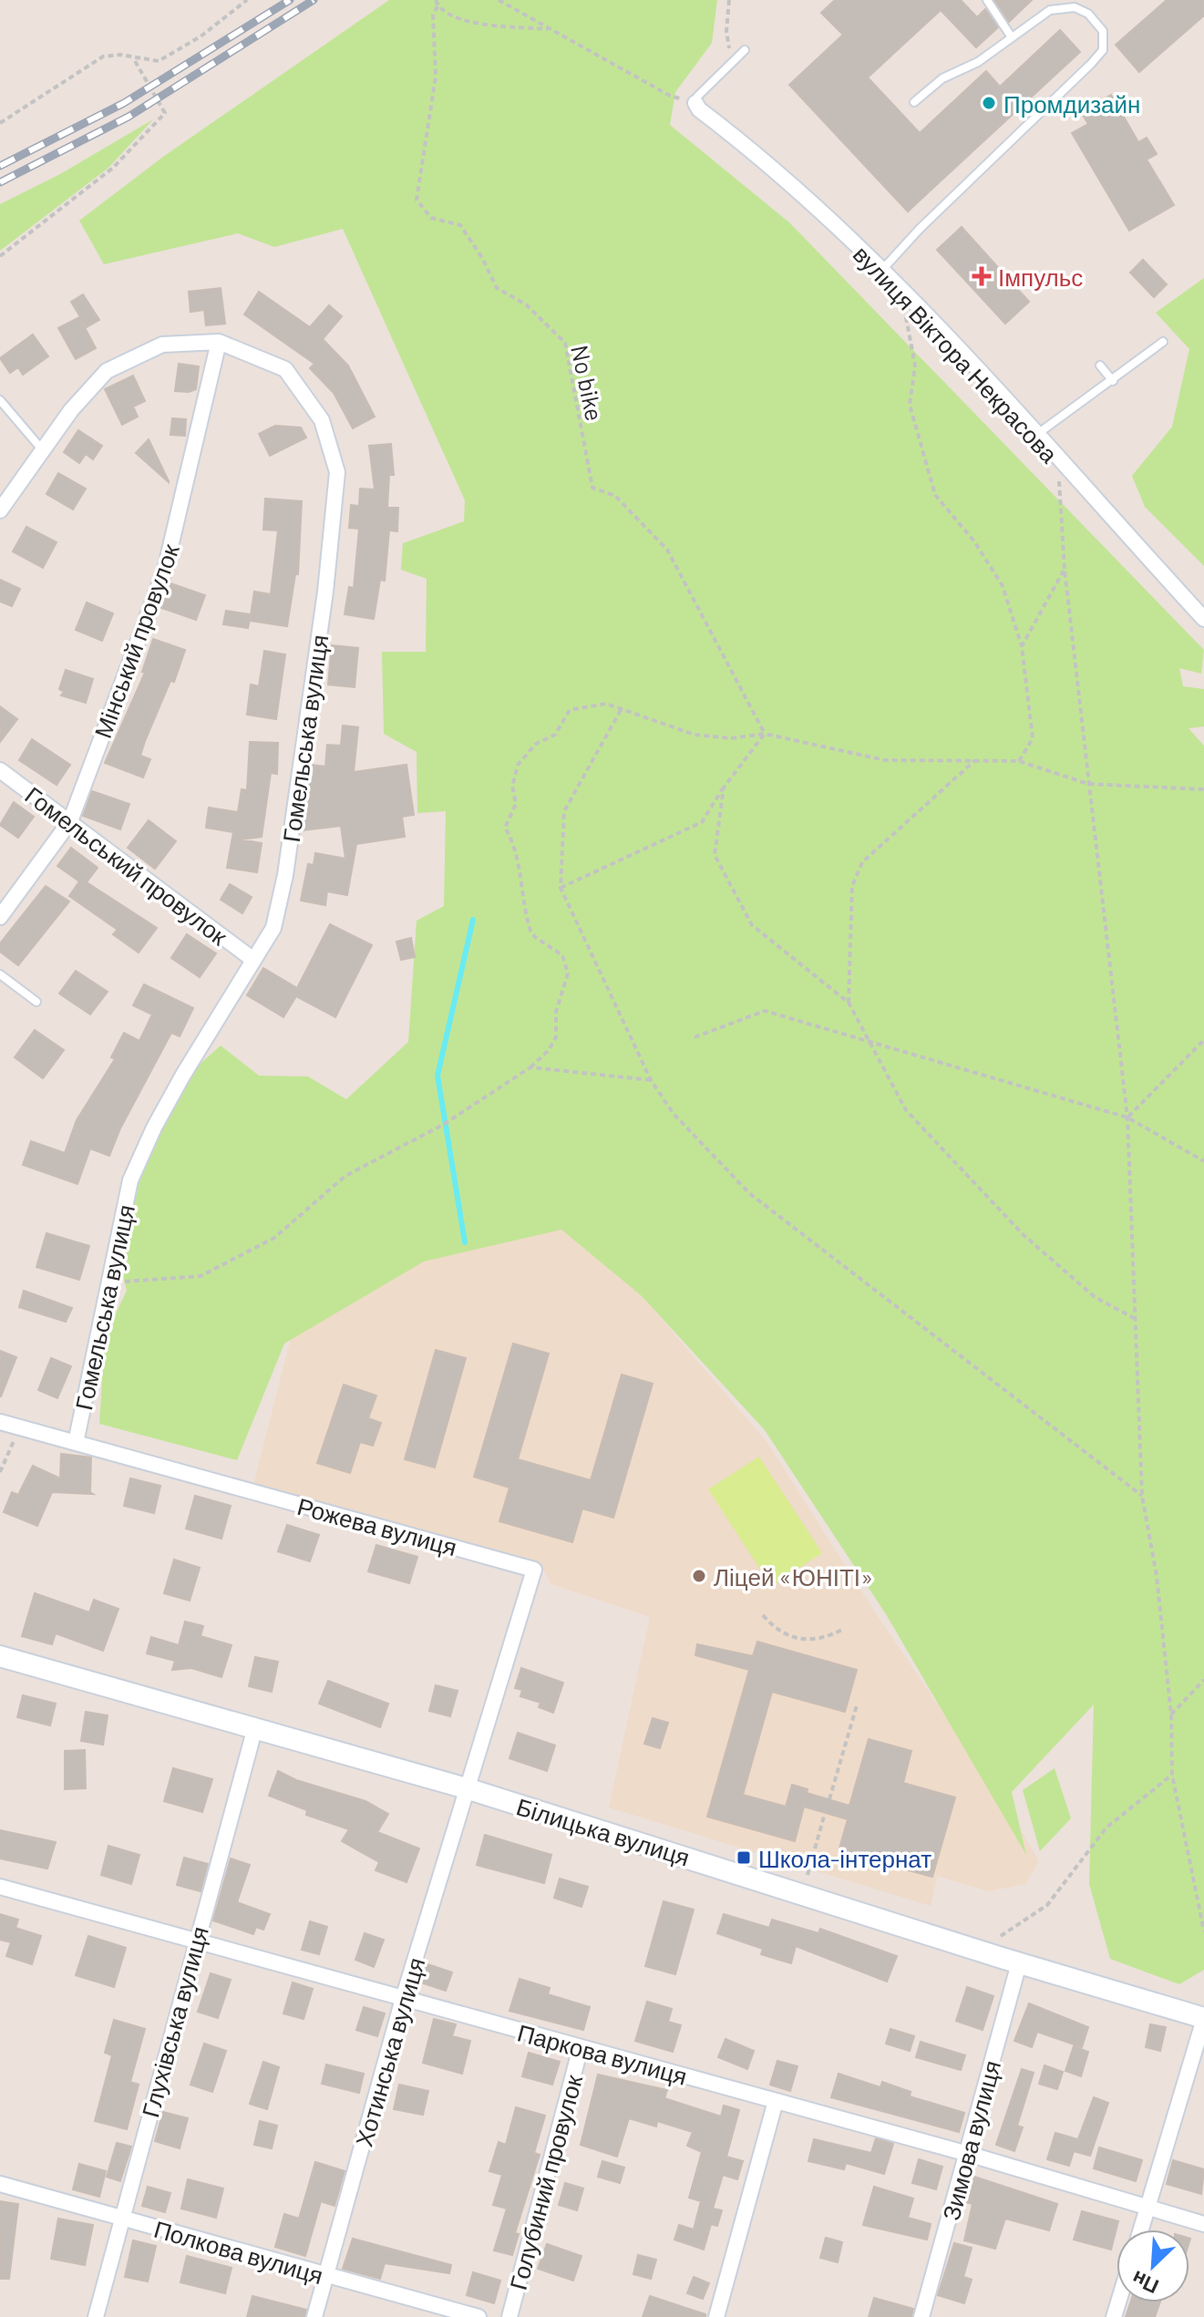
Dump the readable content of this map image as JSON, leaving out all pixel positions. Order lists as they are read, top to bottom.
{
  "streets": {
    "main road": ["Білицька вулиця"],
    "street": [
      "вулиця Віктора Некрасова",
      "Мінський провулок",
      "Гомельська вулиця",
      "Гомельський провулок",
      "Рожева вулиця",
      "Глухівська вулиця",
      "Хотинська вулиця",
      "Паркова вулиця",
      "Зимова вулиця",
      "Голубиний провулок",
      "Полкова вулиця"
    ],
    "path": ["No bike"]
  },
  "crossings": [
    ["Мінський провулок", "Гомельська вулиця"],
    ["Мінський провулок", "Гомельський провулок"],
    ["Гомельська вулиця", "Гомельський провулок"],
    ["Гомельська вулиця", "Рожева вулиця"],
    ["Рожева вулиця", "Білицька вулиця"],
    ["Рожева вулиця", "Хотинська вулиця"],
    ["Білицька вулиця", "Глухівська вулиця"],
    ["Білицька вулиця", "Хотинська вулиця"],
    ["Білицька вулиця", "Зимова вулиця"],
    ["Глухівська вулиця", "Паркова вулиця"],
    ["Глухівська вулиця", "Полкова вулиця"],
    ["Хотинська вулиця", "Паркова вулиця"],
    ["Хотинська вулиця", "Полкова вулиця"],
    ["Паркова вулиця", "Зимова вулиця"],
    ["Паркова вулиця", "Голубиний провулок"]
  ],
  "places": {
    "other": ["Промдизайн", "Ліцей «ЮНІТІ»"],
    "health": ["Імпульс"],
    "transit": ["Школа-інтернат"]
  },
  "north": "bottom left"
}
